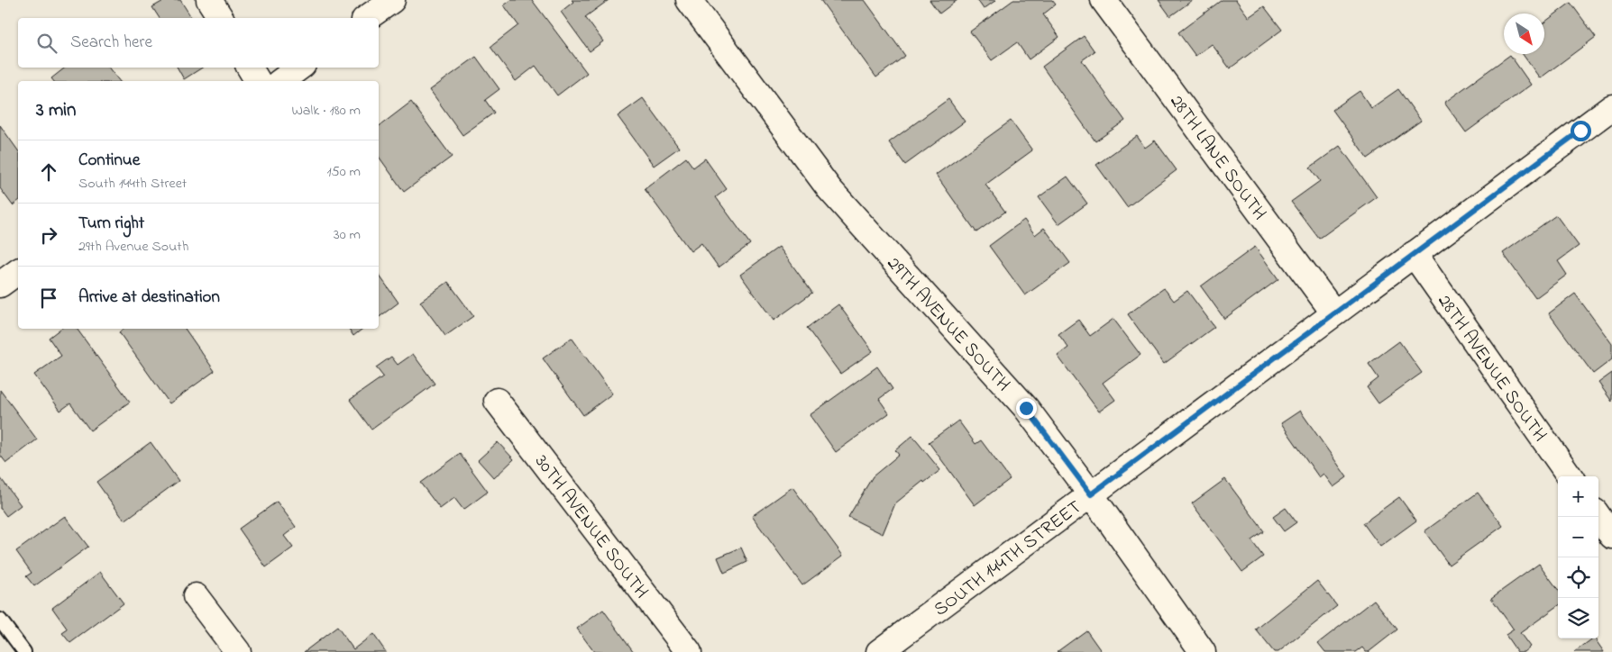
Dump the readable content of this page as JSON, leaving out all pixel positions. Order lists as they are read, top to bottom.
{
  "streets": {
    "street": [
      "28TH LANE SOUTH",
      "29TH AVENUE SOUTH",
      "28TH AVENUE SOUTH",
      "30TH AVENUE SOUTH",
      "SOUTH 144TH STREET"
    ]
  },
  "crossings": [
    ["28TH LANE SOUTH", "SOUTH 144TH STREET"],
    ["29TH AVENUE SOUTH", "SOUTH 144TH STREET"],
    ["28TH AVENUE SOUTH", "SOUTH 144TH STREET"]
  ],
  "north": "bottom right",
  "page": {
    "search": "Search here",
    "heading": ["3 min", "Walk · 180 m"],
    "list": [
      ["Continue", "South 144th Street", "150 m"],
      ["Turn right", "29th Avenue South", "30 m"],
      "Arrive at destination"
    ],
    "map_buttons": ["+", "−"]
  }
}
